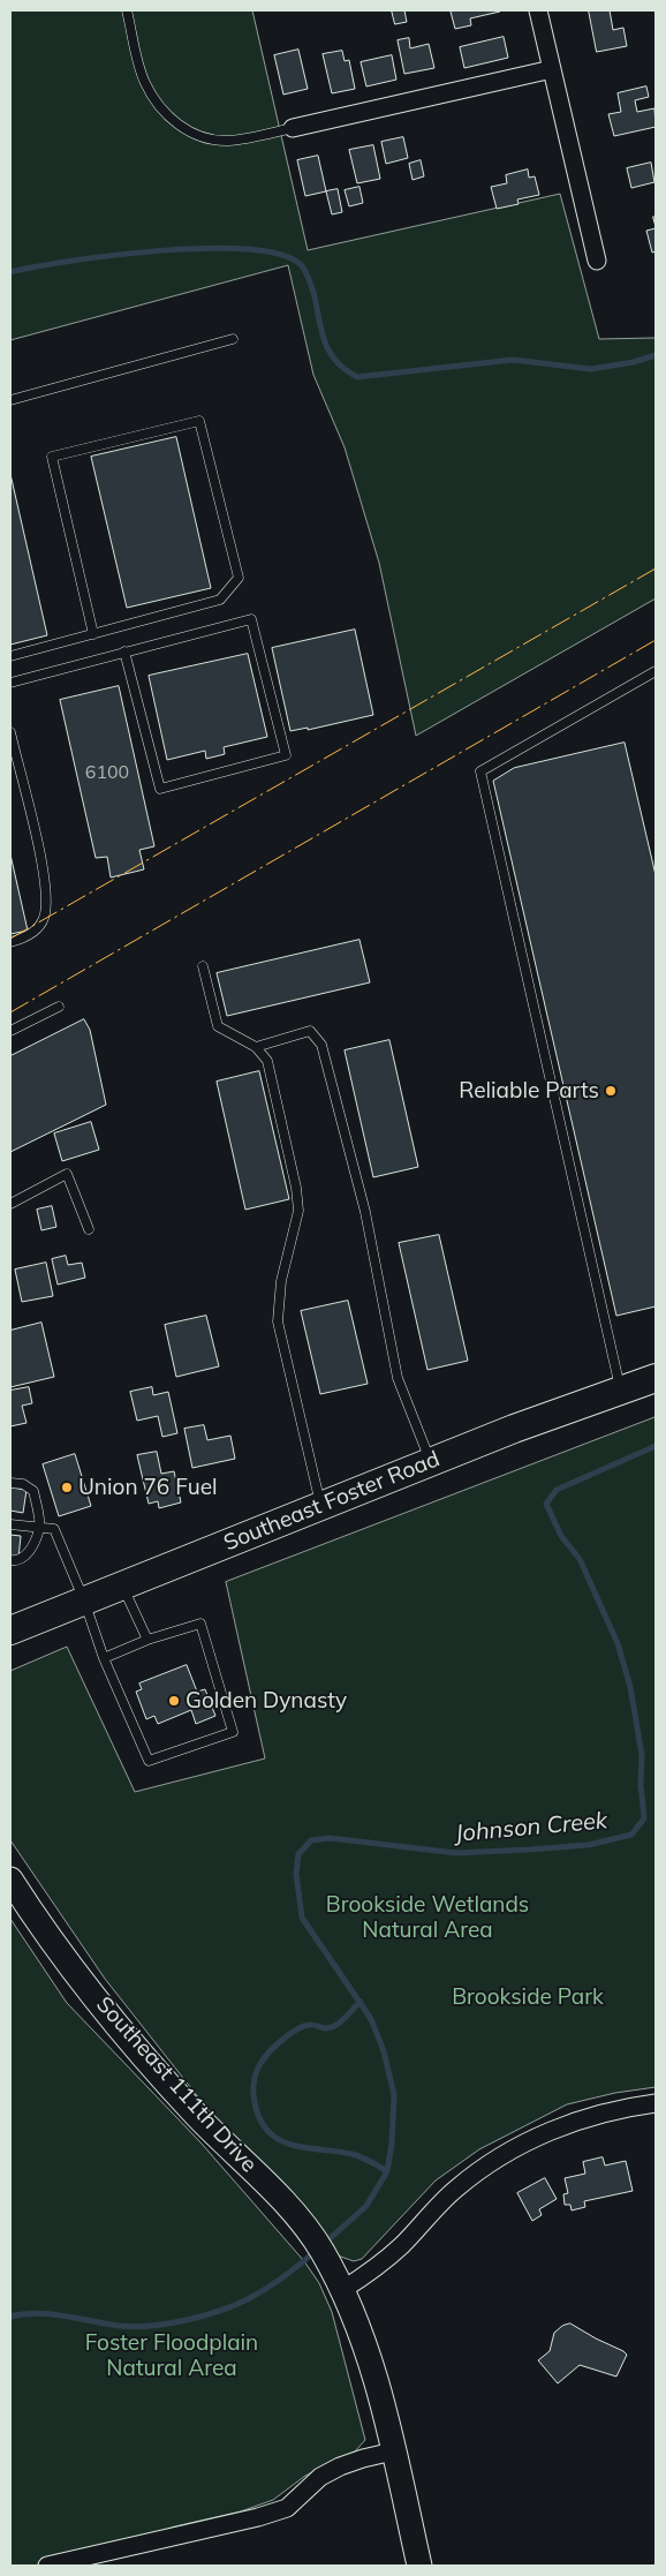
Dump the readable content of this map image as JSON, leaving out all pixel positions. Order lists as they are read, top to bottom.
{
  "streets": {
    "main road": ["Southeast Foster Road", "Southeast 111th Drive"]
  },
  "water": ["Johnson Creek"],
  "parks": ["Brookside Wetlands Natural Area", "Brookside Park", "Foster Floodplain Natural Area"],
  "places": ["Reliable Parts", "Union 76 Fuel", "Golden Dynasty"],
  "house_numbers": ["6100"]
}
